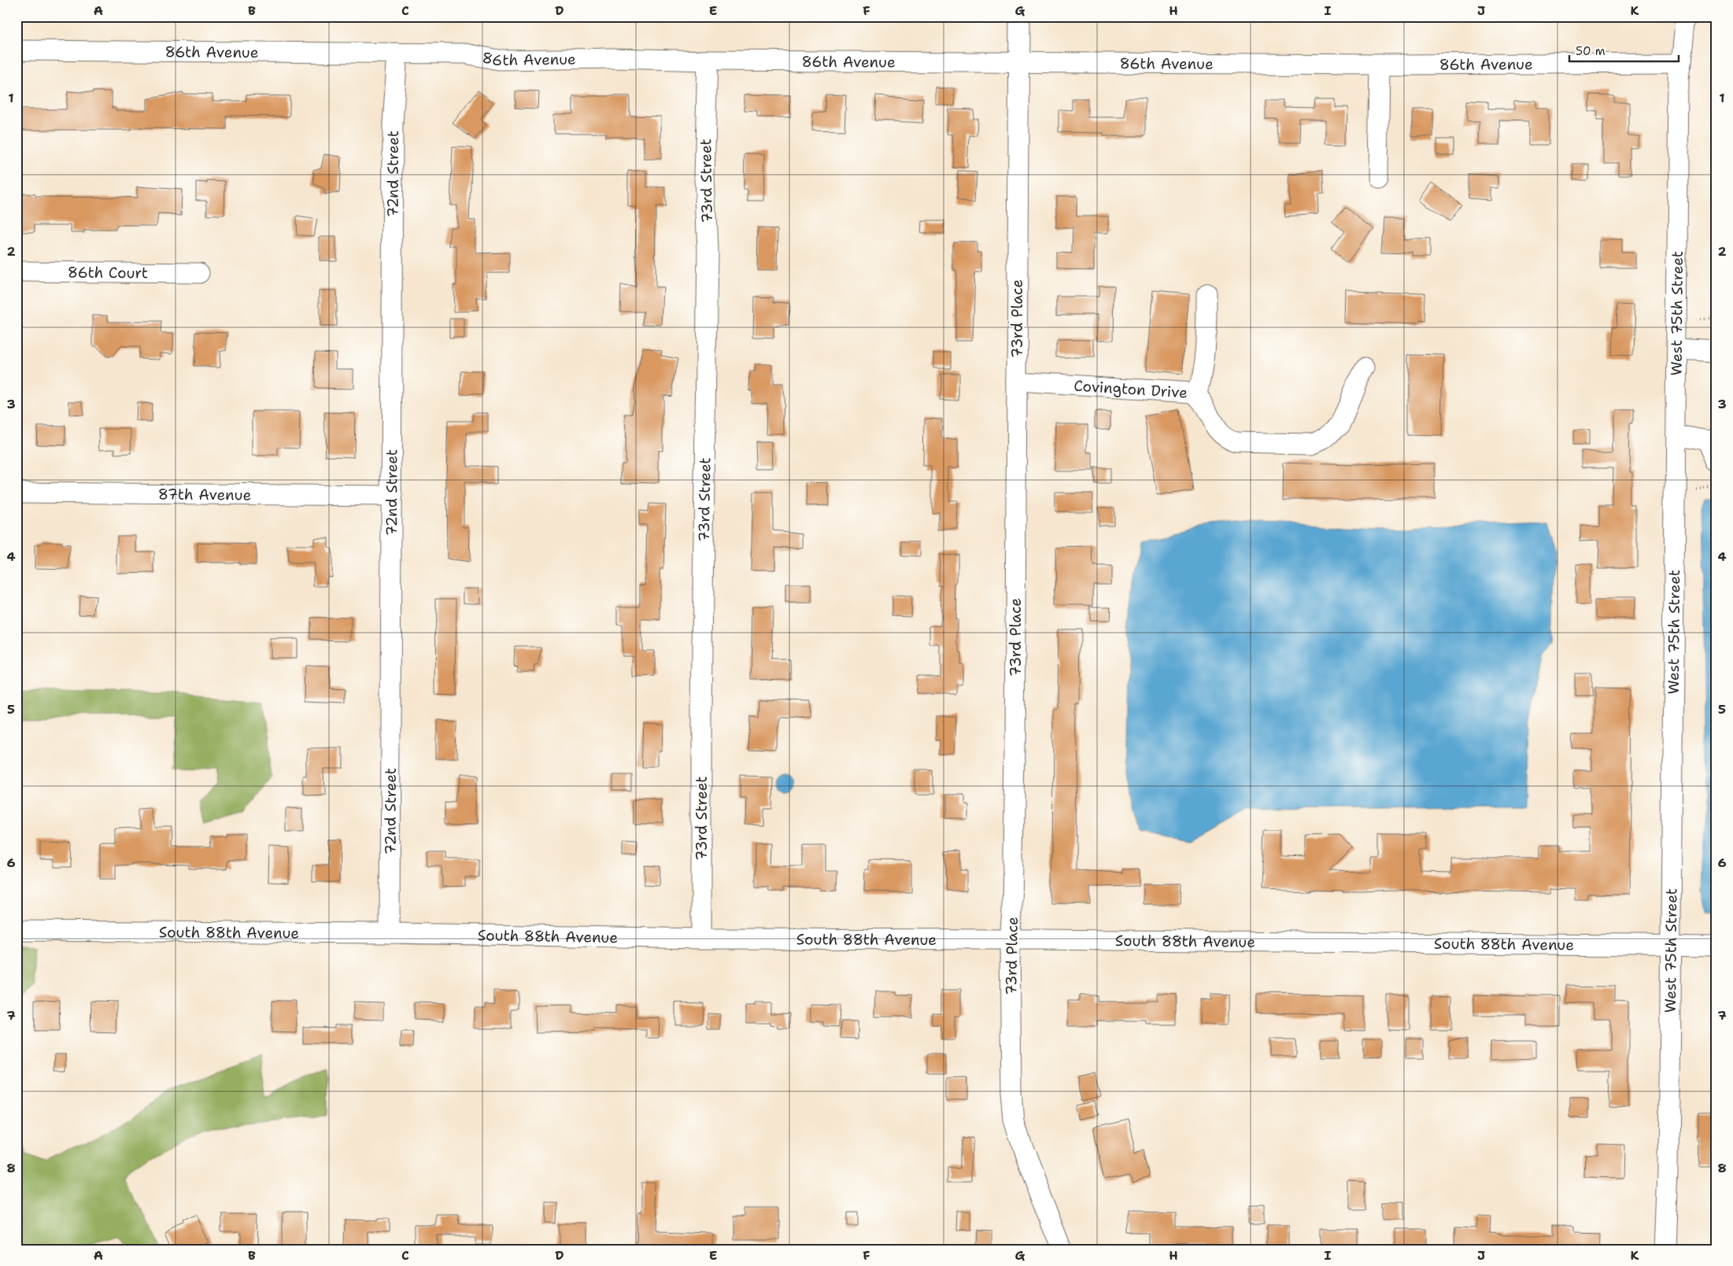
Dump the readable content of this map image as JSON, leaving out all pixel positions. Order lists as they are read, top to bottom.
{
  "streets": {
    "street": [
      "86th Avenue",
      "72nd Street",
      "73rd Street",
      "86th Court",
      "West 75th Street",
      "73rd Place",
      "Covington Drive",
      "87th Avenue",
      "South 88th Avenue"
    ]
  },
  "crossings": [
    ["86th Avenue", "72nd Street"],
    ["86th Avenue", "73rd Street"],
    ["86th Avenue", "West 75th Street"],
    ["86th Avenue", "73rd Place"],
    ["72nd Street", "87th Avenue"],
    ["72nd Street", "South 88th Avenue"],
    ["73rd Street", "South 88th Avenue"],
    ["West 75th Street", "South 88th Avenue"],
    ["73rd Place", "Covington Drive"],
    ["73rd Place", "South 88th Avenue"]
  ],
  "scale_bar": "50 m",
  "grid": {
    "columns": [
      "A",
      "B",
      "C",
      "D",
      "E",
      "F",
      "G",
      "H",
      "I",
      "J",
      "K"
    ],
    "rows": [
      "1",
      "2",
      "3",
      "4",
      "5",
      "6",
      "7",
      "8"
    ]
  }
}
